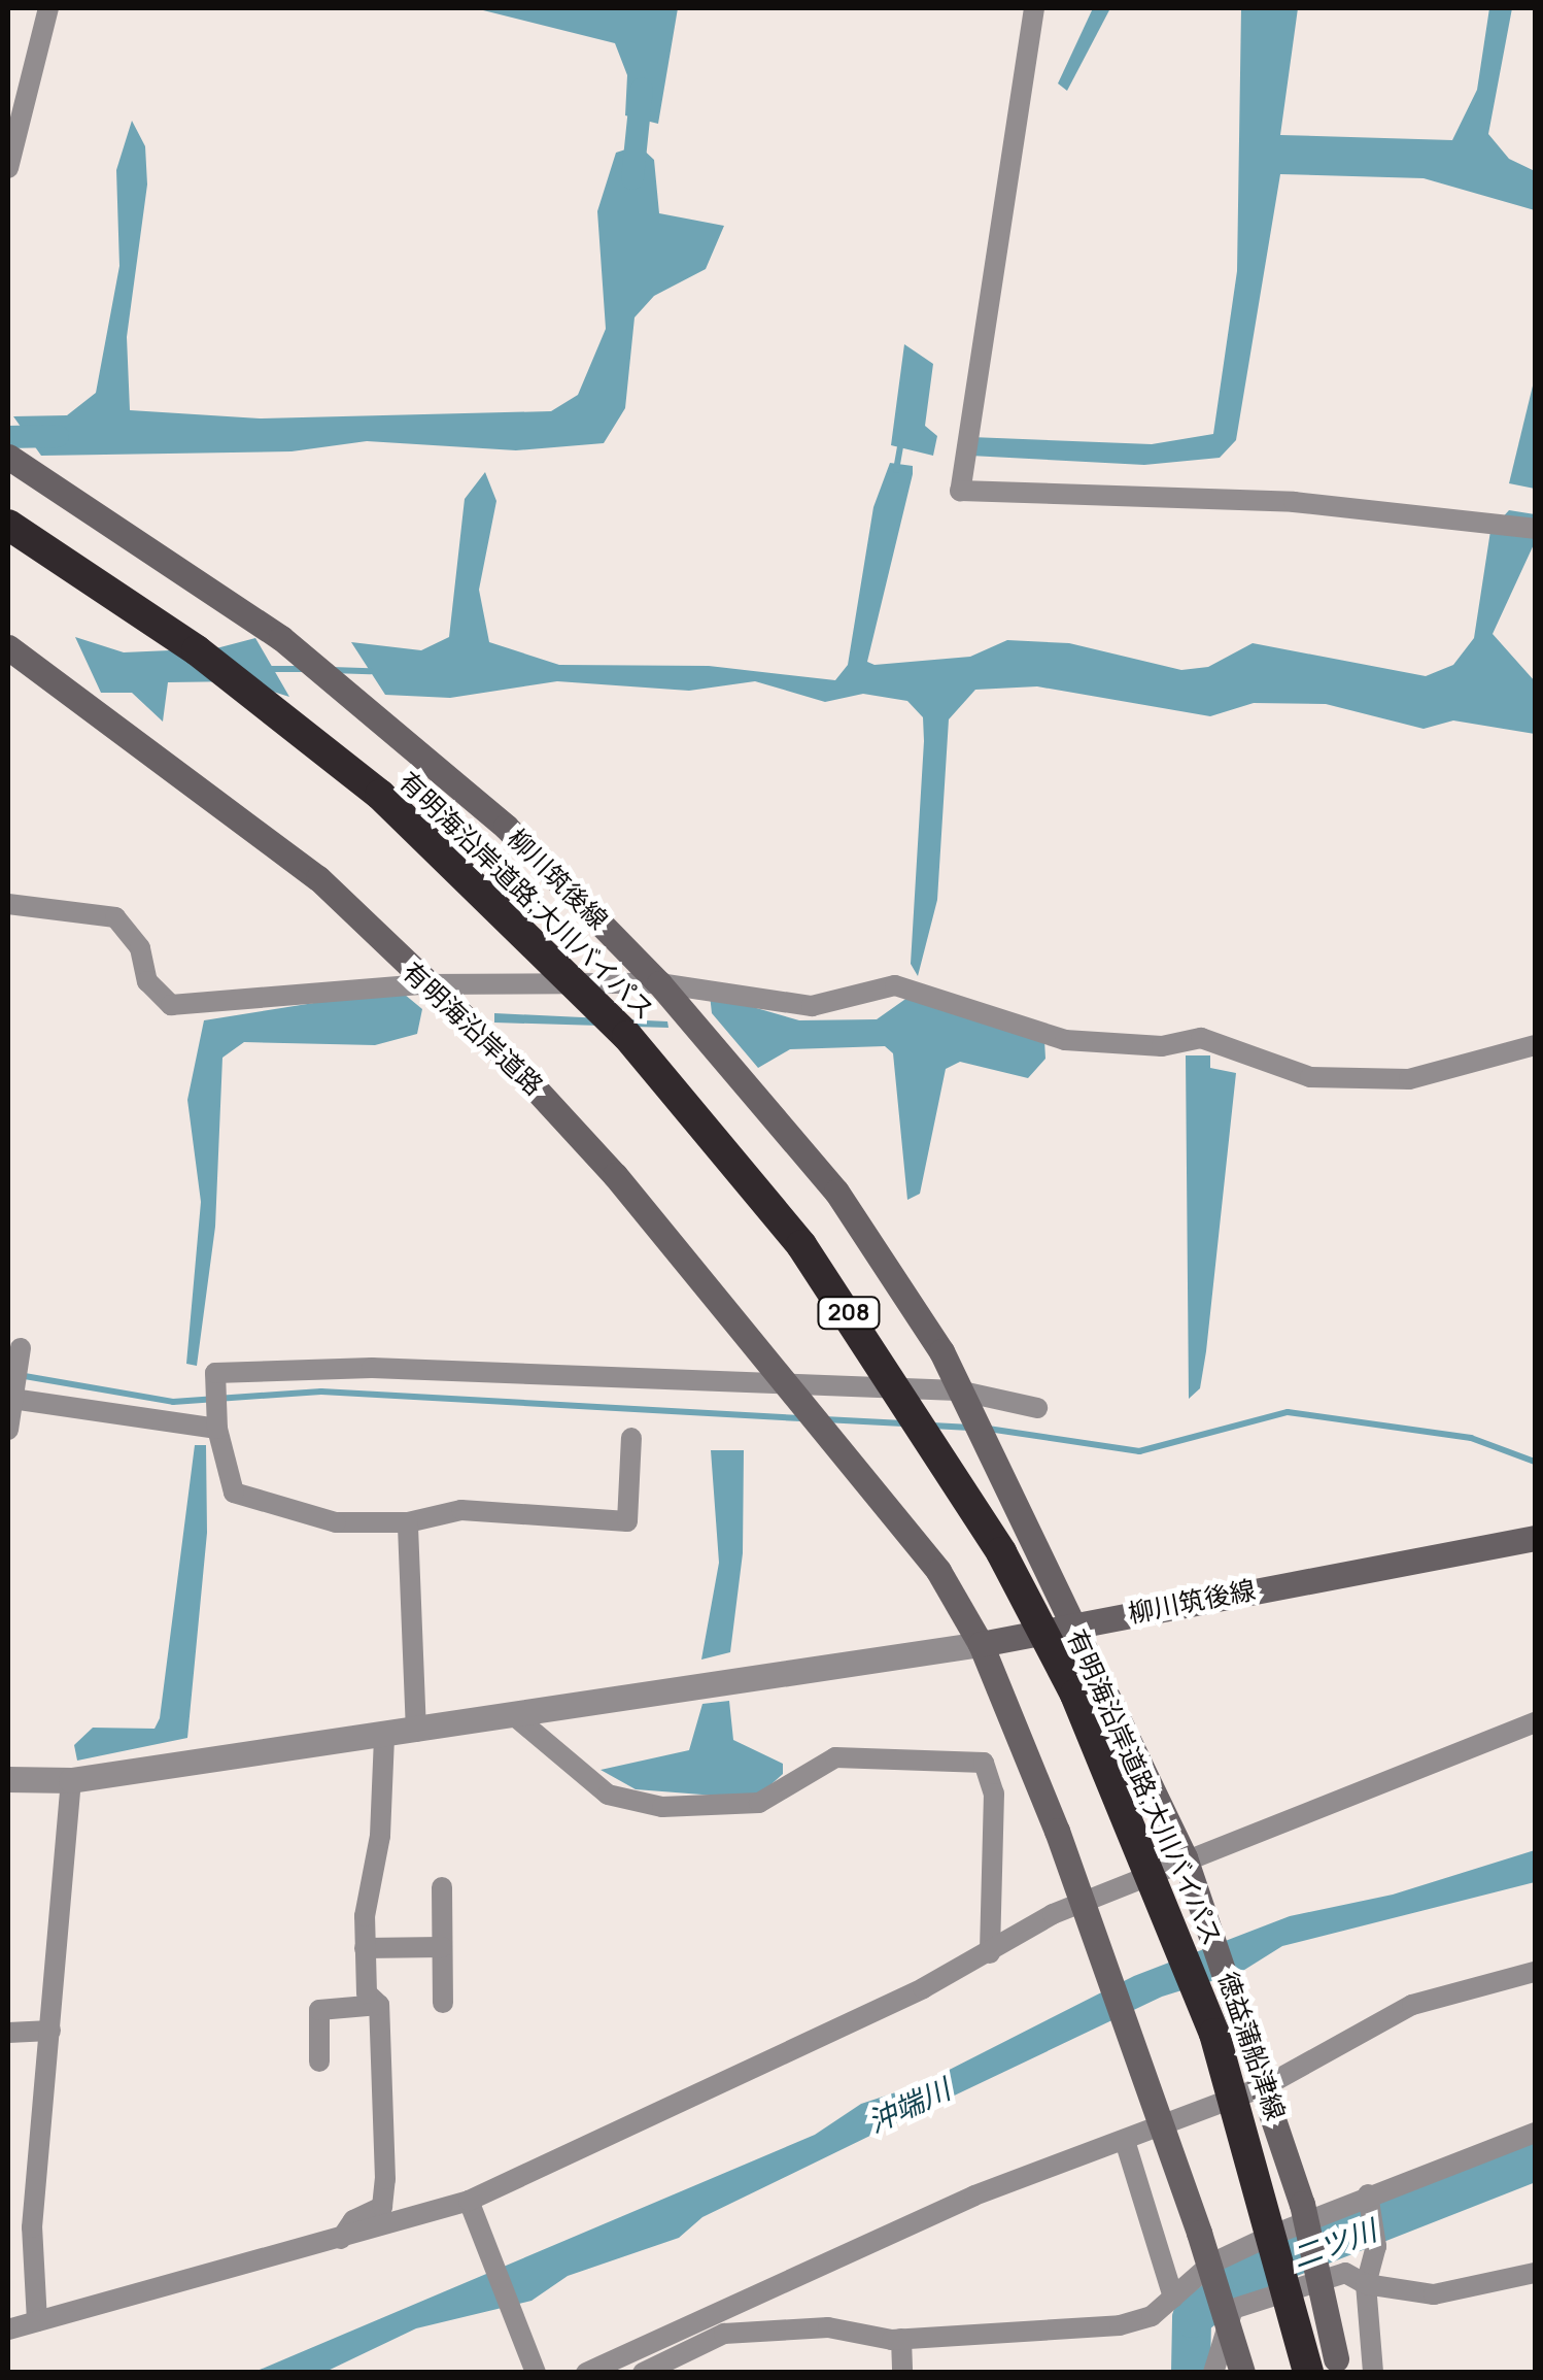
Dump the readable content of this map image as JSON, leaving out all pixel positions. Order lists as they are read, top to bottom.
{
  "streets": {
    "highway": ["有明海沿岸道路;大川バイパス", "208"],
    "main road": ["柳川筑後線", "有明海沿岸道路", "徳益蒲船津線"]
  },
  "crossings": [
    ["柳川筑後線", "有明海沿岸道路"],
    ["柳川筑後線", "徳益蒲船津線"],
    ["有明海沿岸道路;大川バイパス", "徳益蒲船津線"]
  ],
  "water": ["沖端川", "二ツ川"]
}
